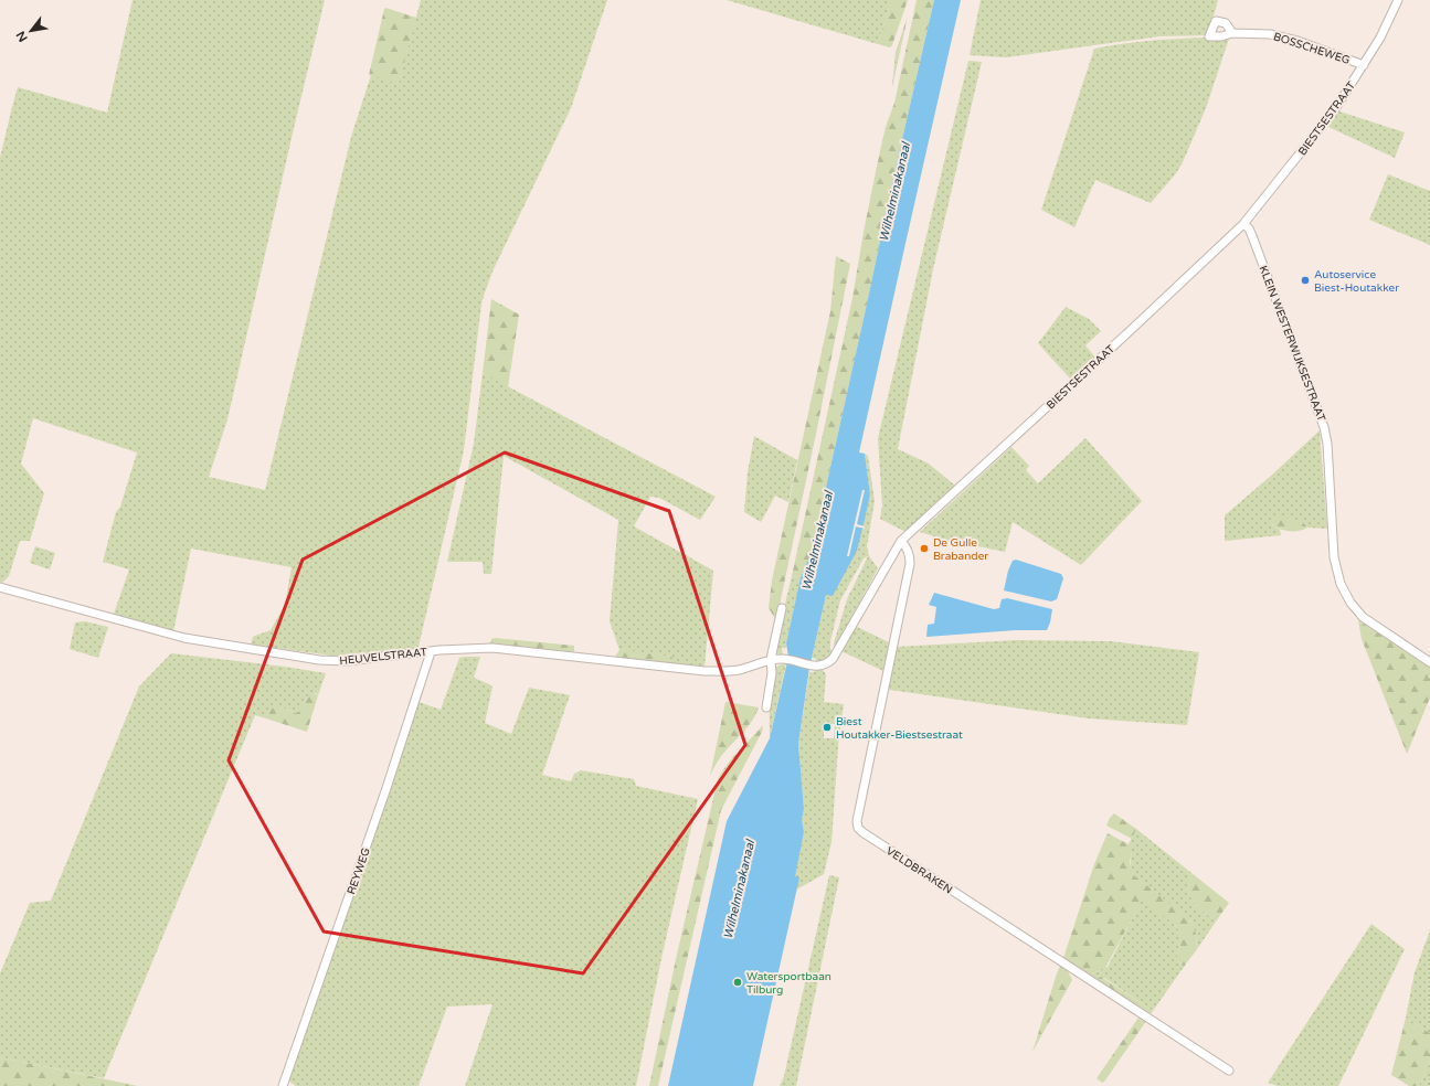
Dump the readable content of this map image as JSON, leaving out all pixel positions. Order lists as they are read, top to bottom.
{
  "streets": {
    "street": [
      "BOSSCHEWEG",
      "BIESTSESTRAAT",
      "KLEIN WESTERWIJKSESTRAAT",
      "HEUVELSTRAAT",
      "VELDBRAKEN",
      "REYWEG"
    ]
  },
  "crossings": [
    ["BOSSCHEWEG", "BIESTSESTRAAT"],
    ["BIESTSESTRAAT", "KLEIN WESTERWIJKSESTRAAT"],
    ["BIESTSESTRAAT", "HEUVELSTRAAT"],
    ["BIESTSESTRAAT", "VELDBRAKEN"]
  ],
  "water": ["Wilhelminakanaal"],
  "places": [
    "Autoservice Biest-Houtakker",
    "De Gulle Brabander",
    "Biest Houtakker-Biestsestraat",
    "Watersportbaan Tilburg"
  ],
  "north": "bottom left"
}
